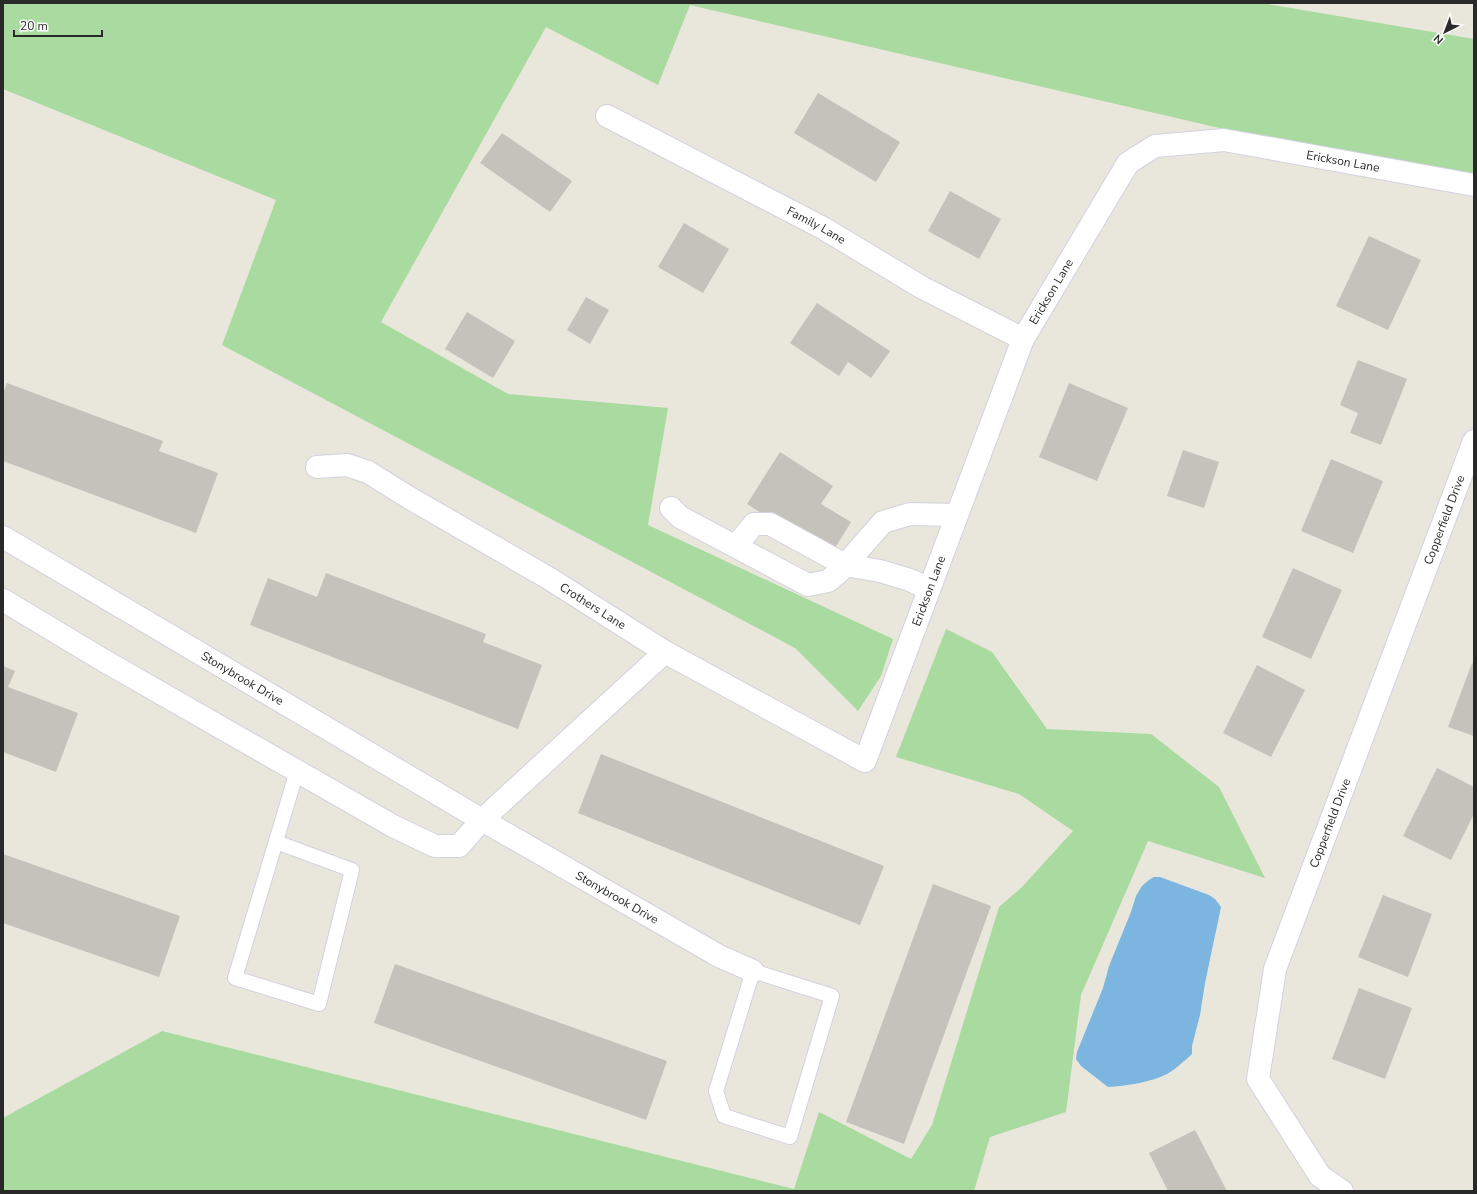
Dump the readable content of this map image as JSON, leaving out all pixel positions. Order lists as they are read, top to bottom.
{
  "streets": {
    "street": [
      "Erickson Lane",
      "Family Lane",
      "Copperfield Drive",
      "Crothers Lane",
      "Stonybrook Drive"
    ]
  },
  "crossings": [
    ["Erickson Lane", "Family Lane"],
    ["Erickson Lane", "Crothers Lane"]
  ],
  "scale_bar": "20 m",
  "north": "bottom left"
}
